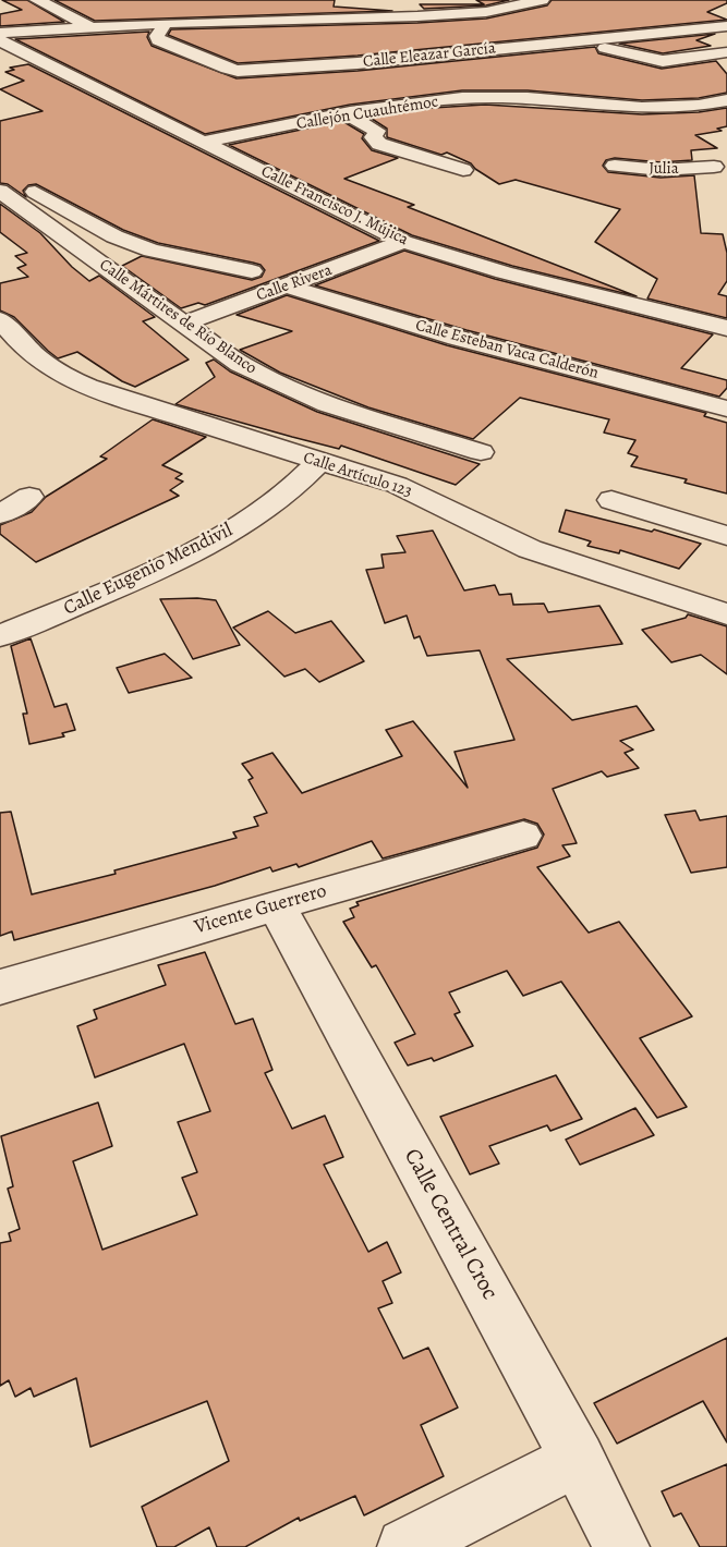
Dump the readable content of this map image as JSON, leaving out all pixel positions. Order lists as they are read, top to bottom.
{
  "streets": {
    "street": [
      "Calle Eleazar García",
      "Callejón Cuauhtémoc",
      "Julia",
      "Calle Francisco J. Mújica",
      "Calle Rivera",
      "Calle Mártires de Río Blanco",
      "Calle Esteban Vaca Calderón",
      "Calle Artículo 123",
      "Calle Eugenio Mendivil",
      "Vicente Guerrero",
      "Calle Central Croc"
    ]
  },
  "crossings": [
    ["Callejón Cuauhtémoc", "Calle Francisco J. Mújica"],
    ["Calle Francisco J. Mújica", "Calle Rivera"],
    ["Calle Rivera", "Calle Mártires de Río Blanco"],
    ["Calle Rivera", "Calle Esteban Vaca Calderón"],
    ["Calle Artículo 123", "Calle Eugenio Mendivil"],
    ["Vicente Guerrero", "Calle Central Croc"]
  ]
}
